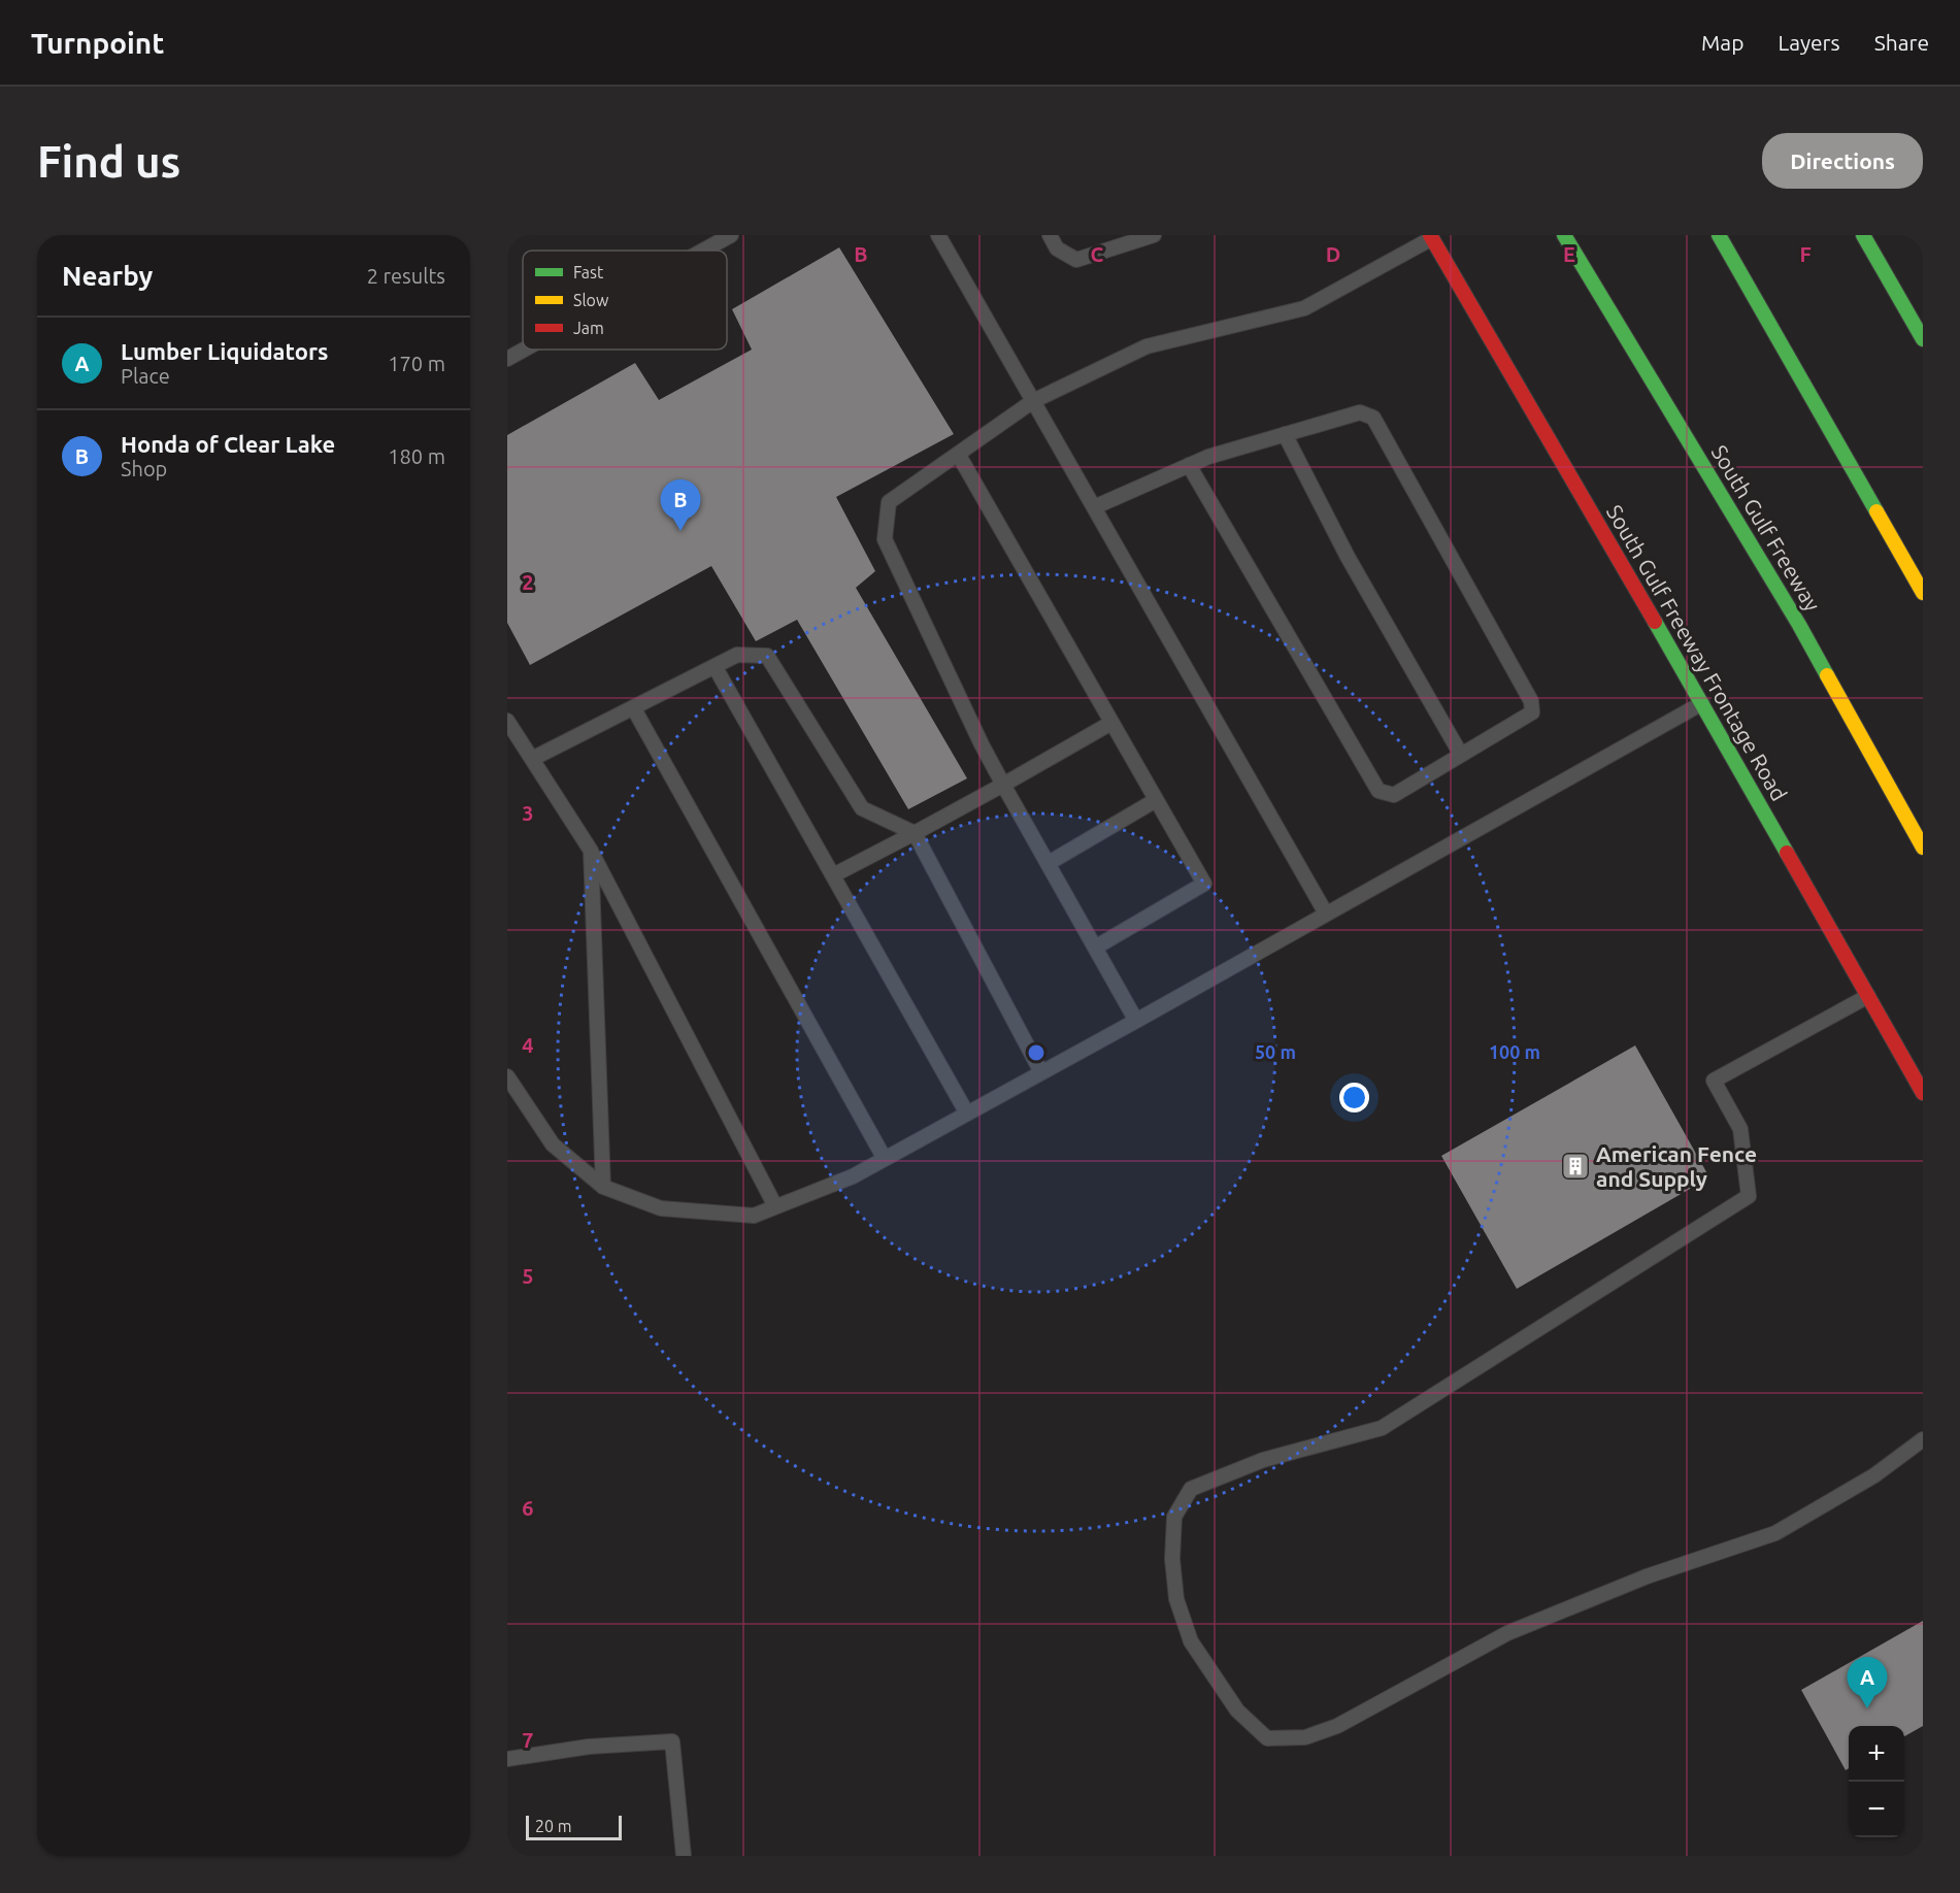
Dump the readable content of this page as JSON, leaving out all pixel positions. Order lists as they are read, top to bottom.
{
  "streets": {
    "main road": ["South Gulf Freeway", "South Gulf Freeway Frontage Road"]
  },
  "places": {
    "building": ["American Fence and Supply"]
  },
  "legend": ["Fast", "Slow", "Jam"],
  "scale_bar": "20 m",
  "page": {
    "header": "Turnpoint",
    "nav": ["Map", "Layers", "Share"],
    "buttons": "Directions",
    "title": "Find us",
    "heading": ["Nearby", "2 results"],
    "list": [
      {
        "mark": "A",
        "name": "Lumber Liquidators",
        "note": "Place",
        "value": "170 m"
      },
      {
        "mark": "B",
        "name": "Honda of Clear Lake",
        "note": "Shop",
        "value": "180 m"
      }
    ],
    "pins": ["B", "A"],
    "map_buttons": ["+", "−"],
    "scale": "20 m"
  },
  "grid": {
    "columns": [
      "B",
      "C",
      "D",
      "E",
      "F"
    ],
    "rows": [
      "2",
      "3",
      "4",
      "5",
      "6",
      "7"
    ]
  },
  "rings": ["50 m", "100 m"]
}
